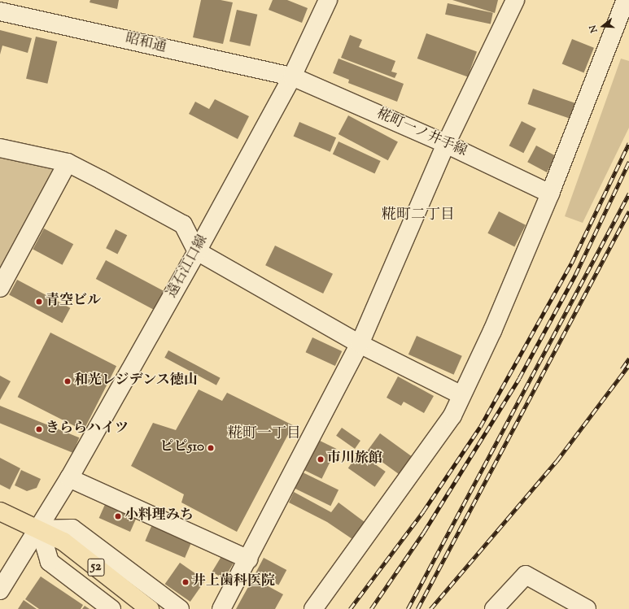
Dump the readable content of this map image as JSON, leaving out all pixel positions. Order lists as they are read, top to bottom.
{
  "streets": {
    "main road": ["52"],
    "street": ["昭和通", "椛町一ノ井手線", "遠石江口線"]
  },
  "crossings": [
    ["昭和通", "椛町一ノ井手線"],
    ["昭和通", "遠石江口線"],
    ["椛町一ノ井手線", "遠石江口線"],
    ["遠石江口線", "52"]
  ],
  "districts": ["糀町二丁目", "糀町一丁目"],
  "places": [
    "青空ビル",
    "和光レジデンス徳山",
    "きららハイツ",
    "ピピ510",
    "市川旅館",
    "小料理みち",
    "井上歯科医院"
  ],
  "north": "left"
}
